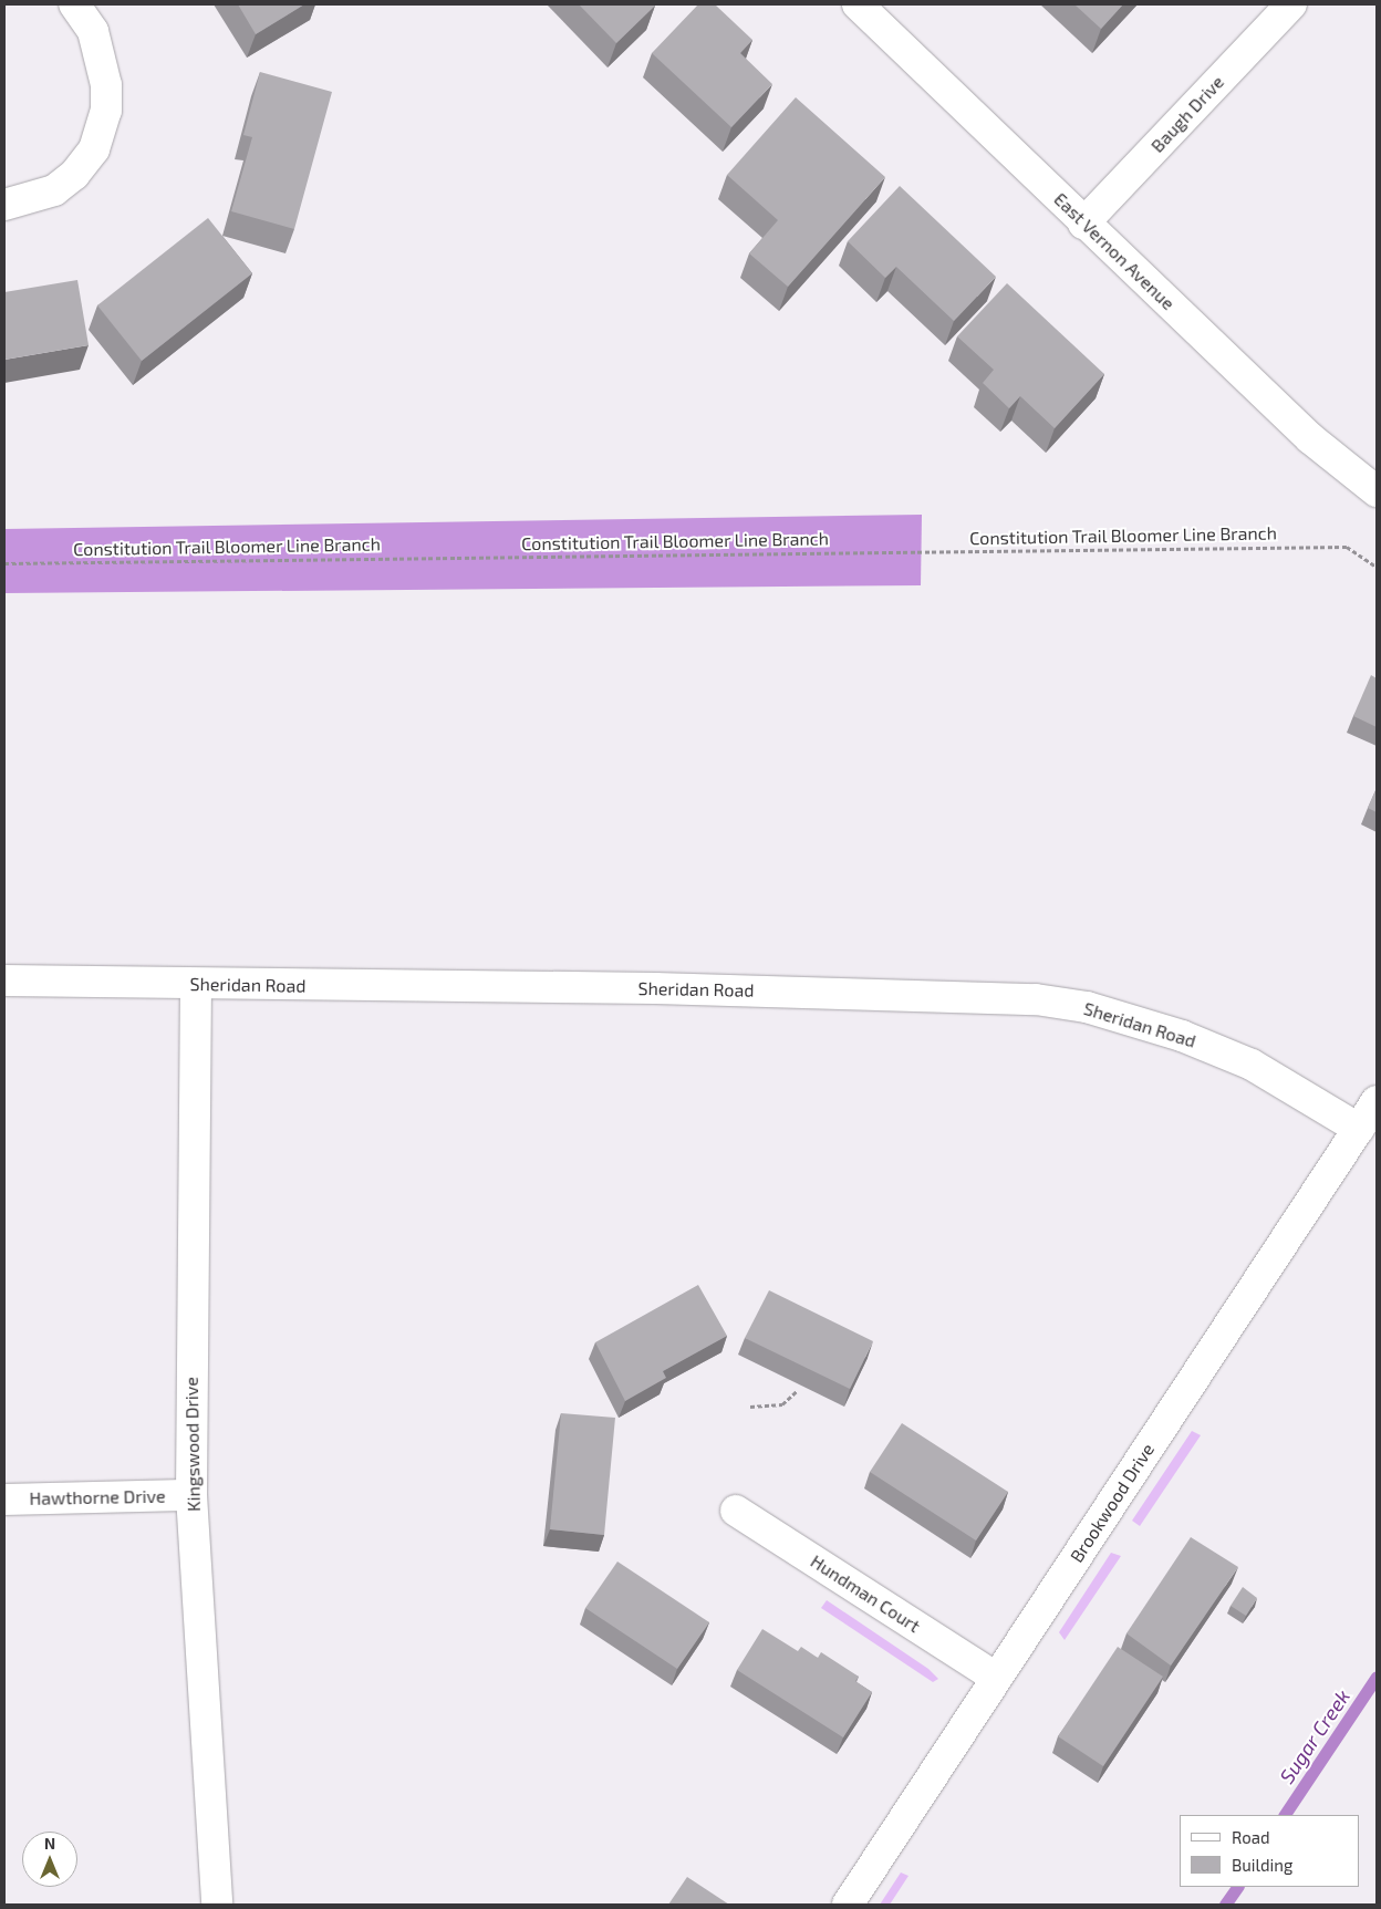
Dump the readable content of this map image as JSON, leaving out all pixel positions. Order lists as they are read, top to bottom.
{
  "streets": {
    "street": [
      "Baugh Drive",
      "East Vernon Avenue",
      "Sheridan Road",
      "Kingswood Drive",
      "Hawthorne Drive",
      "Brookwood Drive",
      "Hundman Court"
    ],
    "path": ["Constitution Trail Bloomer Line Branch"]
  },
  "crossings": [
    ["Baugh Drive", "East Vernon Avenue"],
    ["Sheridan Road", "Kingswood Drive"],
    ["Sheridan Road", "Brookwood Drive"],
    ["Kingswood Drive", "Hawthorne Drive"],
    ["Brookwood Drive", "Hundman Court"]
  ],
  "water": ["Sugar Creek"],
  "legend": ["Road", "Building"],
  "north": "top"
}
